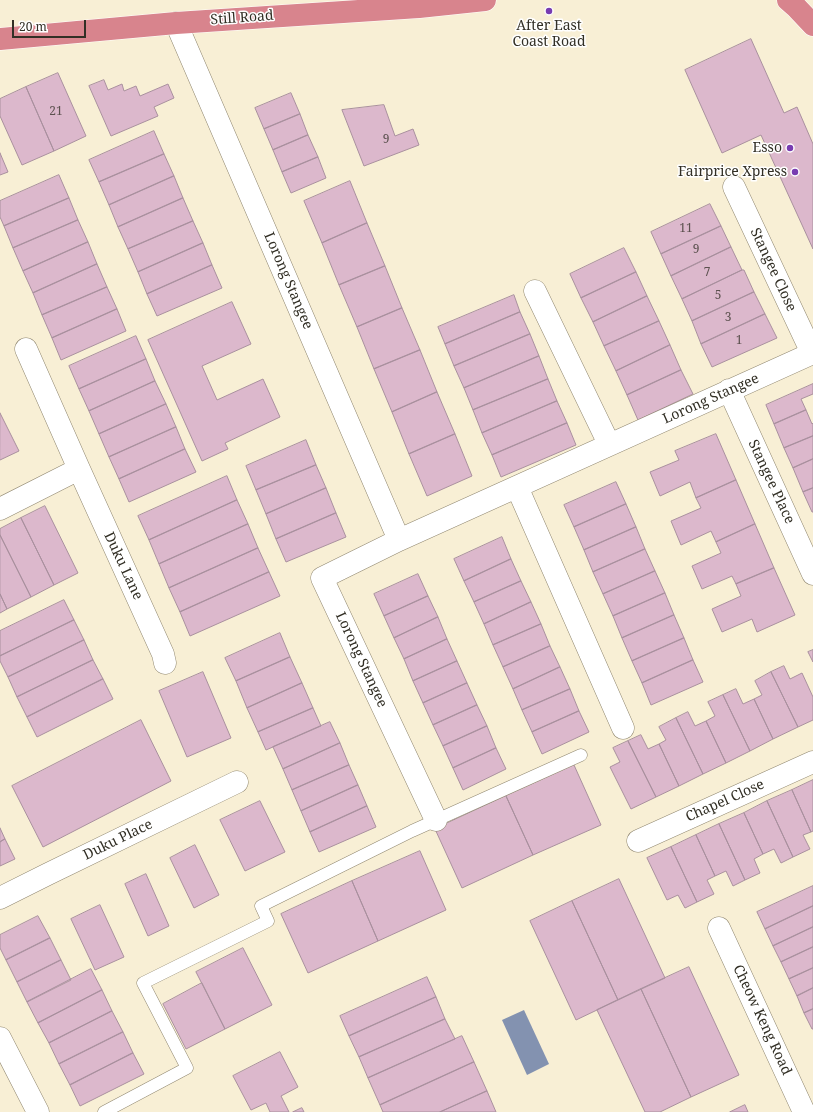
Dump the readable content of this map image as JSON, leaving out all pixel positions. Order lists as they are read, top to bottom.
{
  "streets": {
    "highway": ["Still Road"],
    "street": [
      "Stangee Close",
      "Lorong Stangee",
      "Stangee Place",
      "Duku Lane",
      "Chapel Close",
      "Duku Place",
      "Cheow Keng Road"
    ]
  },
  "crossings": [
    ["Still Road", "Lorong Stangee"],
    ["Stangee Close", "Lorong Stangee"],
    ["Lorong Stangee", "Stangee Place"]
  ],
  "places": ["After East Coast Road", "Esso", "Fairprice Xpress"],
  "house_numbers": [
    "21",
    "9",
    "11",
    "9",
    "7",
    "5",
    "3",
    "1"
  ],
  "scale_bar": "20 m"
}
